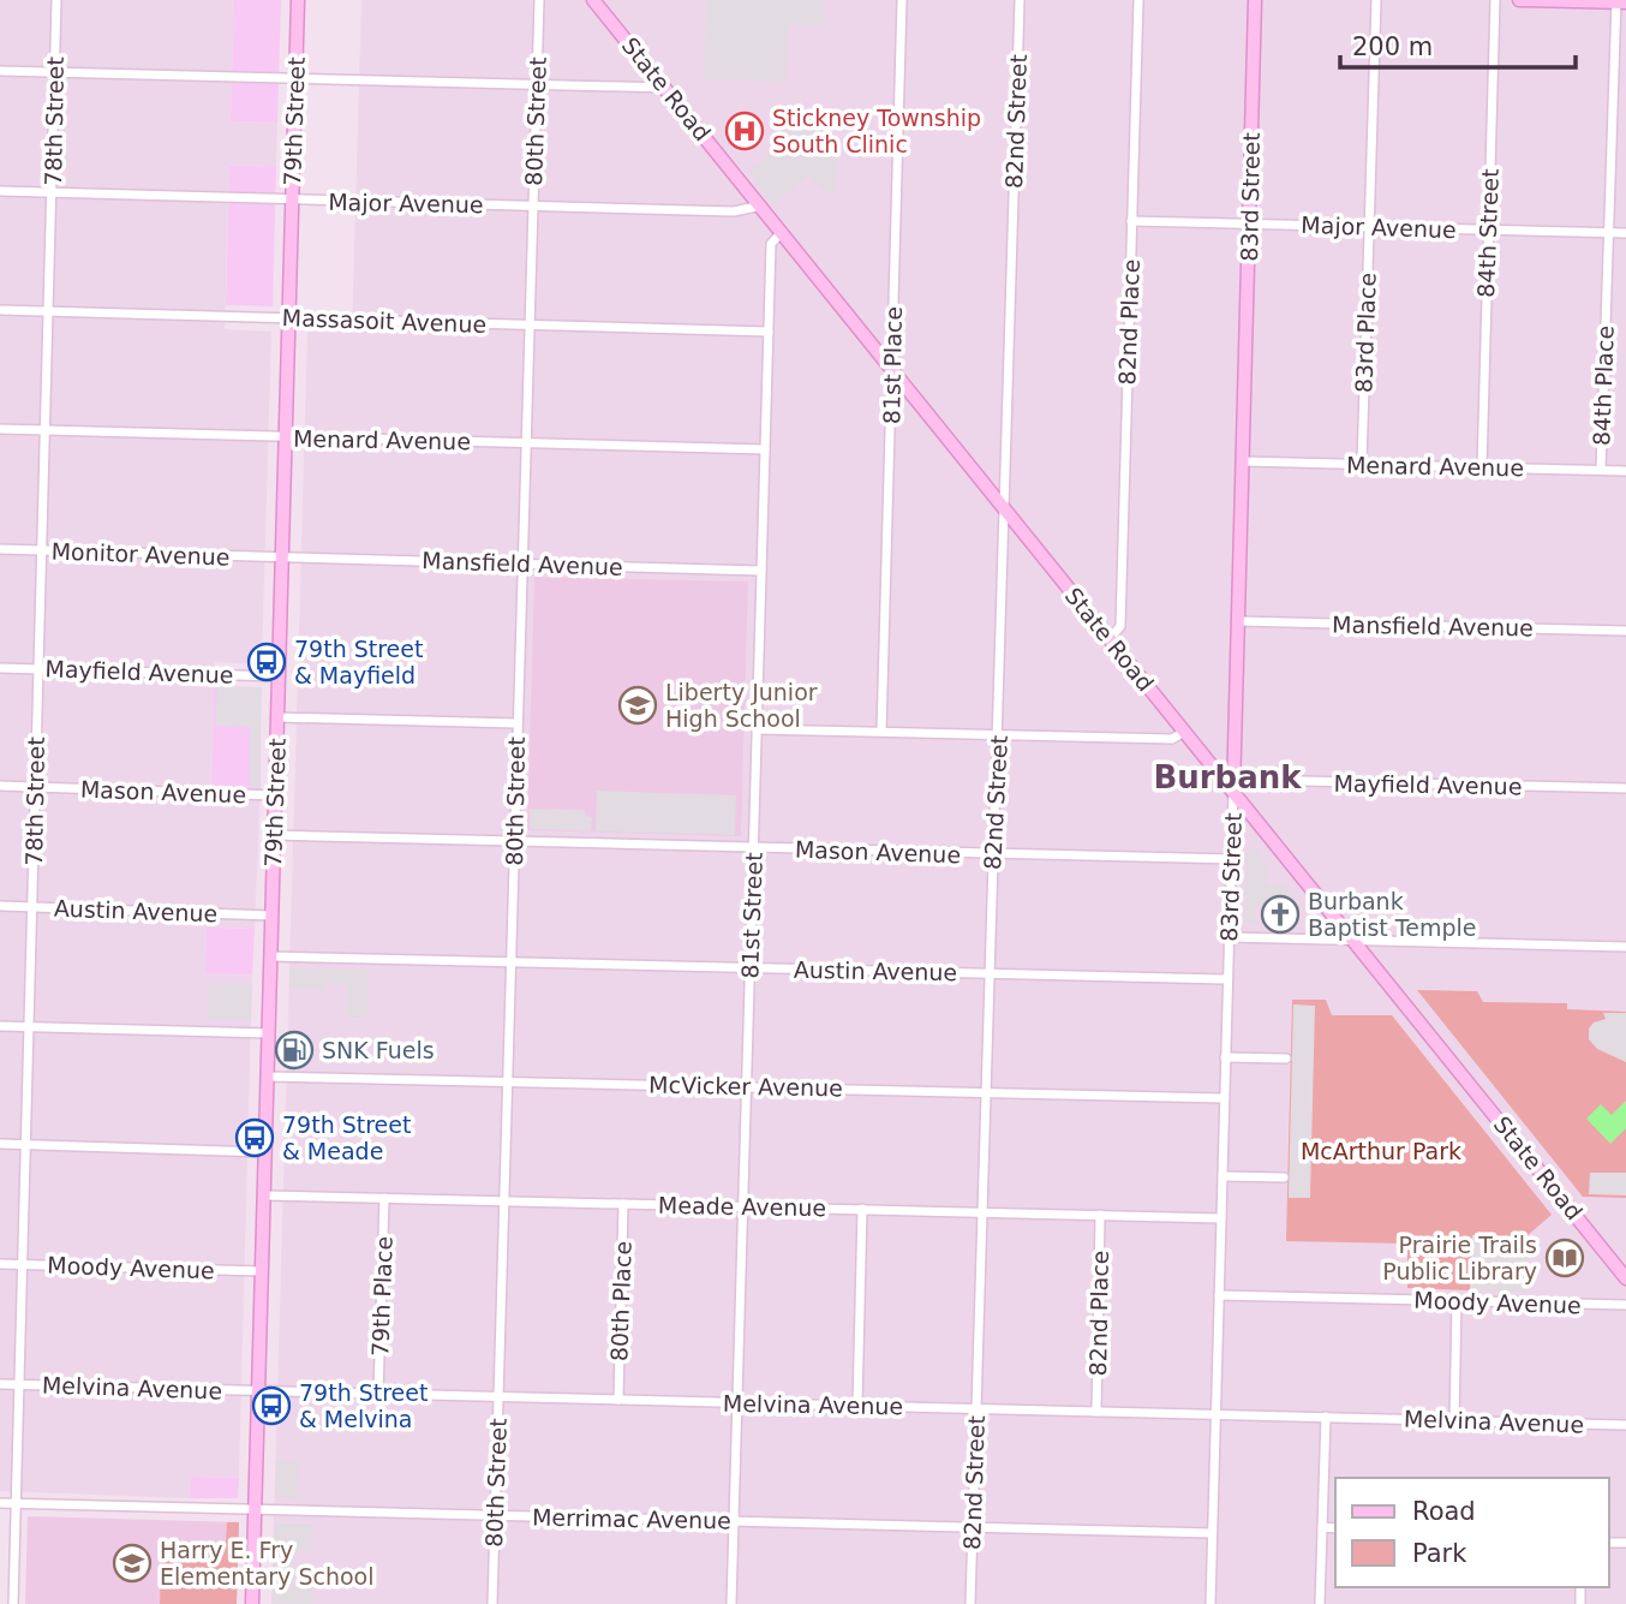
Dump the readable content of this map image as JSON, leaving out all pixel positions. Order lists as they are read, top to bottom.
{
  "streets": {
    "street": [
      "State Road",
      "78th Street",
      "79th Street",
      "80th Street",
      "82nd Street",
      "83rd Street",
      "Major Avenue",
      "84th Street",
      "Massasoit Avenue",
      "82nd Place",
      "83rd Place",
      "81st Place",
      "84th Place",
      "Menard Avenue",
      "Monitor Avenue",
      "Mansfield Avenue",
      "Mayfield Avenue",
      "Mason Avenue",
      "Austin Avenue",
      "81st Street",
      "McVicker Avenue",
      "Meade Avenue",
      "Moody Avenue",
      "79th Place",
      "80th Place",
      "Melvina Avenue",
      "Merrimac Avenue"
    ]
  },
  "crossings": [
    ["State Road", "82nd Street"],
    ["State Road", "83rd Street"],
    ["State Road", "Major Avenue"],
    ["State Road", "82nd Place"],
    ["State Road", "81st Place"],
    ["State Road", "Mayfield Avenue"],
    ["State Road", "81st Street"],
    ["78th Street", "Major Avenue"],
    ["78th Street", "Massasoit Avenue"],
    ["78th Street", "Menard Avenue"],
    ["78th Street", "Monitor Avenue"],
    ["78th Street", "Mayfield Avenue"],
    ["78th Street", "Mason Avenue"],
    ["78th Street", "Austin Avenue"],
    ["78th Street", "Moody Avenue"],
    ["78th Street", "Melvina Avenue"],
    ["78th Street", "Merrimac Avenue"],
    ["79th Street", "Major Avenue"],
    ["79th Street", "Massasoit Avenue"],
    ["79th Street", "Menard Avenue"],
    ["79th Street", "Monitor Avenue"],
    ["79th Street", "Mansfield Avenue"],
    ["79th Street", "Mayfield Avenue"],
    ["79th Street", "Mason Avenue"],
    ["79th Street", "Austin Avenue"],
    ["79th Street", "McVicker Avenue"],
    ["79th Street", "Meade Avenue"],
    ["79th Street", "Moody Avenue"],
    ["79th Street", "Melvina Avenue"],
    ["79th Street", "Merrimac Avenue"],
    ["80th Street", "Major Avenue"],
    ["80th Street", "Massasoit Avenue"],
    ["80th Street", "Menard Avenue"],
    ["80th Street", "Mansfield Avenue"],
    ["80th Street", "Mason Avenue"],
    ["80th Street", "Austin Avenue"],
    ["80th Street", "McVicker Avenue"],
    ["80th Street", "Meade Avenue"],
    ["80th Street", "Melvina Avenue"],
    ["80th Street", "Merrimac Avenue"],
    ["82nd Street", "Mason Avenue"],
    ["82nd Street", "Austin Avenue"],
    ["82nd Street", "McVicker Avenue"],
    ["82nd Street", "Meade Avenue"],
    ["82nd Street", "Melvina Avenue"],
    ["82nd Street", "Merrimac Avenue"],
    ["83rd Street", "Major Avenue"],
    ["83rd Street", "Menard Avenue"],
    ["83rd Street", "Mansfield Avenue"],
    ["83rd Street", "Mayfield Avenue"],
    ["83rd Street", "Mason Avenue"],
    ["83rd Street", "Austin Avenue"],
    ["83rd Street", "McVicker Avenue"],
    ["83rd Street", "Meade Avenue"],
    ["83rd Street", "Moody Avenue"],
    ["83rd Street", "Melvina Avenue"],
    ["83rd Street", "Merrimac Avenue"],
    ["Major Avenue", "84th Street"],
    ["Major Avenue", "82nd Place"],
    ["Major Avenue", "83rd Place"],
    ["Major Avenue", "84th Place"],
    ["84th Street", "Menard Avenue"],
    ["Massasoit Avenue", "81st Street"],
    ["82nd Place", "Meade Avenue"],
    ["82nd Place", "Melvina Avenue"],
    ["83rd Place", "Menard Avenue"],
    ["84th Place", "Menard Avenue"],
    ["Menard Avenue", "81st Street"],
    ["Monitor Avenue", "Mansfield Avenue"],
    ["Mansfield Avenue", "81st Street"],
    ["Mason Avenue", "81st Street"],
    ["Austin Avenue", "81st Street"],
    ["81st Street", "McVicker Avenue"],
    ["81st Street", "Meade Avenue"],
    ["81st Street", "Melvina Avenue"],
    ["81st Street", "Merrimac Avenue"],
    ["Meade Avenue", "79th Place"],
    ["Meade Avenue", "80th Place"],
    ["79th Place", "Melvina Avenue"],
    ["80th Place", "Melvina Avenue"]
  ],
  "districts": ["Burbank"],
  "parks": ["McArthur Park"],
  "places": {
    "hospital": ["Stickney Township South Clinic"],
    "bus stop": ["79th Street & Mayfield", "79th Street & Meade", "79th Street & Melvina"],
    "school or university": ["Liberty Junior High School", "Harry E. Fry Elementary School"],
    "church": ["Burbank Baptist Temple"],
    "fuel station": ["SNK Fuels"],
    "library": ["Prairie Trails Public Library"]
  },
  "legend": ["Road", "Park"],
  "scale_bar": "200 m"
}
